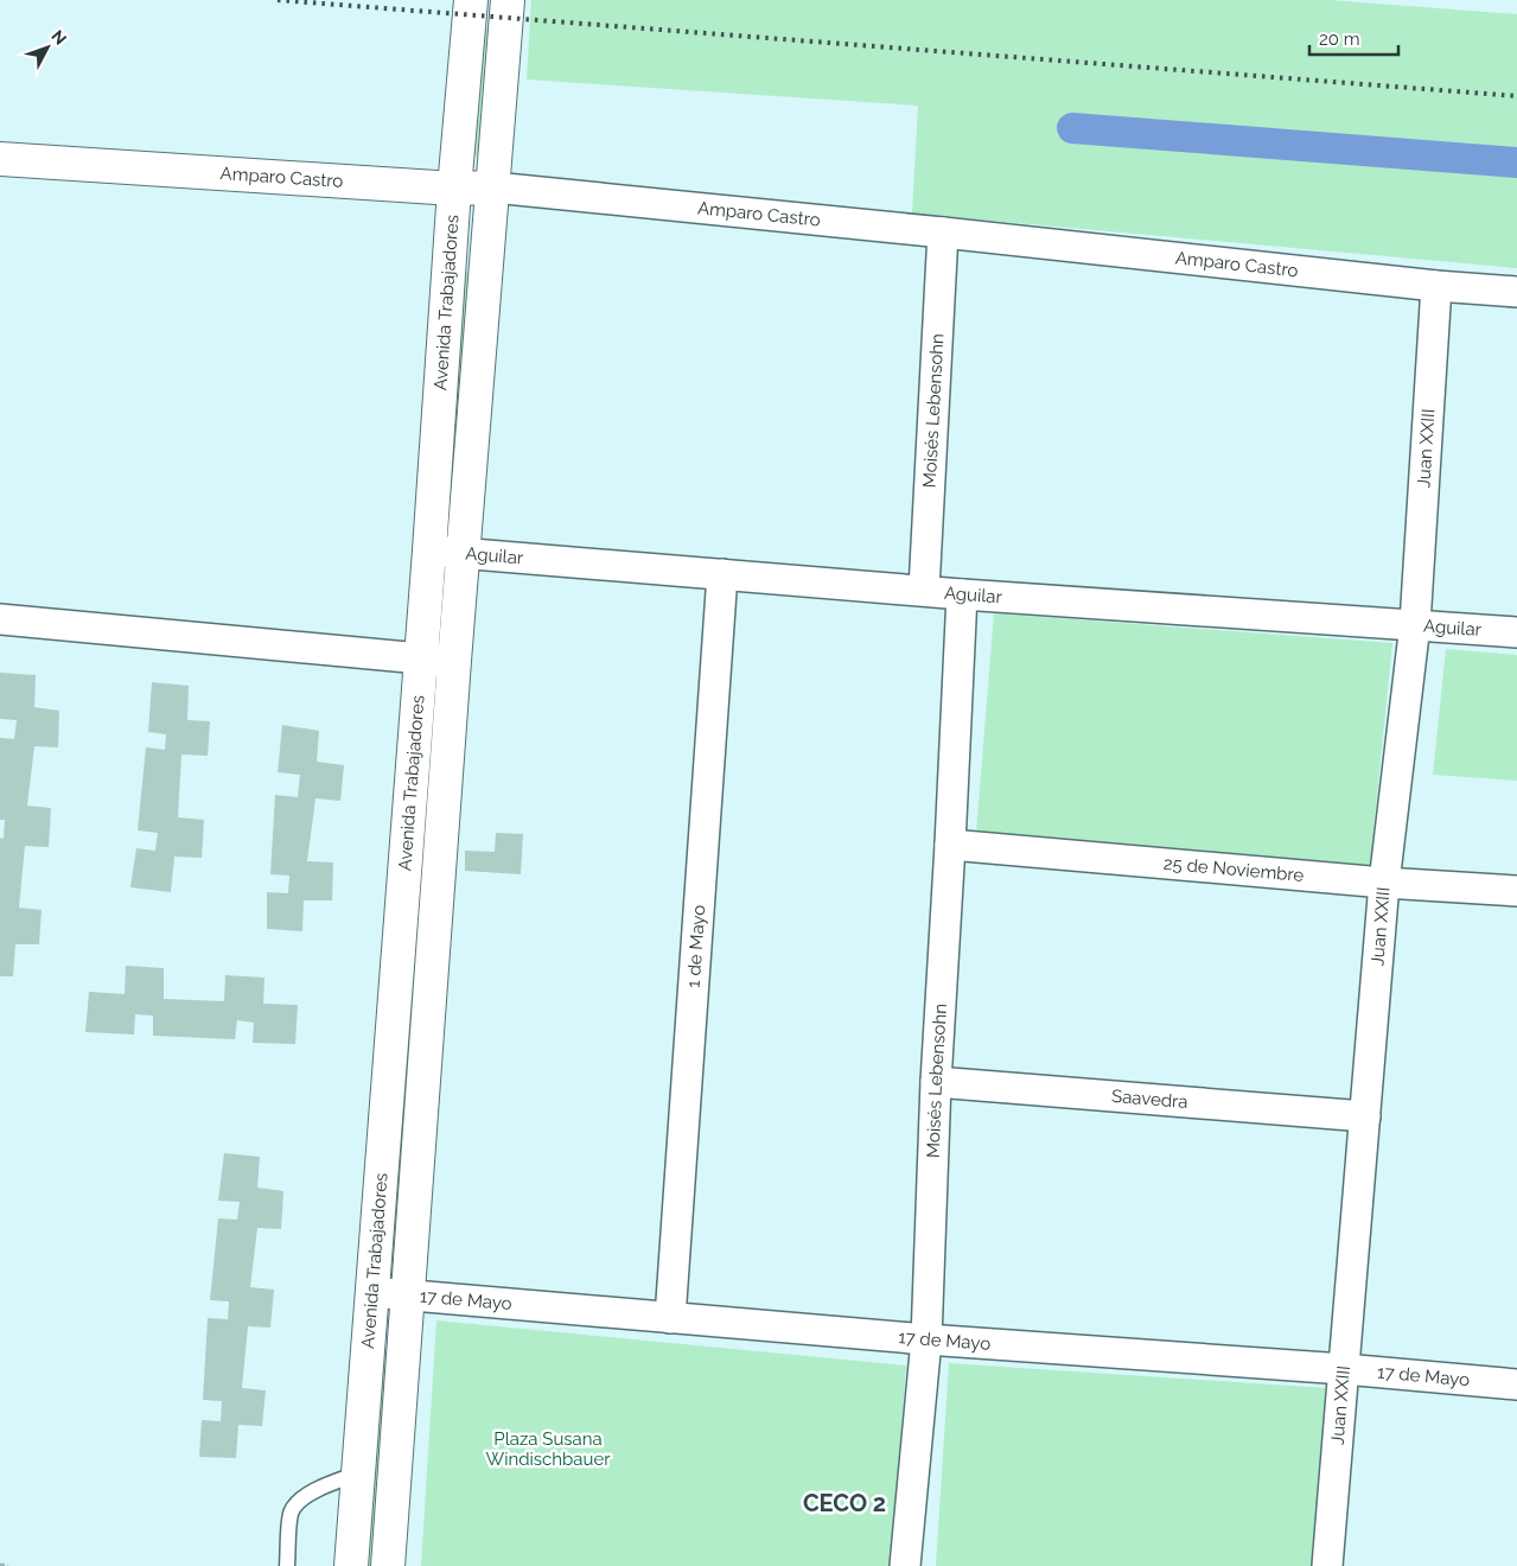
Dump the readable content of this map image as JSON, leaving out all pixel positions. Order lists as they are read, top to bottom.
{
  "streets": {
    "main road": ["Amparo Castro", "Avenida Trabajadores"],
    "street": [
      "Moisés Lebensohn",
      "Juan XXIII",
      "Aguilar",
      "25 de Noviembre",
      "1 de Mayo",
      "Saavedra",
      "17 de Mayo"
    ]
  },
  "crossings": [
    ["Amparo Castro", "Avenida Trabajadores"],
    ["Amparo Castro", "Moisés Lebensohn"],
    ["Amparo Castro", "Juan XXIII"],
    ["Avenida Trabajadores", "Aguilar"],
    ["Avenida Trabajadores", "17 de Mayo"],
    ["Moisés Lebensohn", "Aguilar"],
    ["Moisés Lebensohn", "25 de Noviembre"],
    ["Moisés Lebensohn", "Saavedra"],
    ["Moisés Lebensohn", "17 de Mayo"],
    ["Juan XXIII", "Aguilar"],
    ["Juan XXIII", "25 de Noviembre"],
    ["Juan XXIII", "Saavedra"],
    ["Juan XXIII", "17 de Mayo"],
    ["Aguilar", "1 de Mayo"],
    ["1 de Mayo", "17 de Mayo"]
  ],
  "districts": ["CECO 2"],
  "parks": ["Plaza Susana Windischbauer"],
  "scale_bar": "20 m",
  "north": "top right"
}
